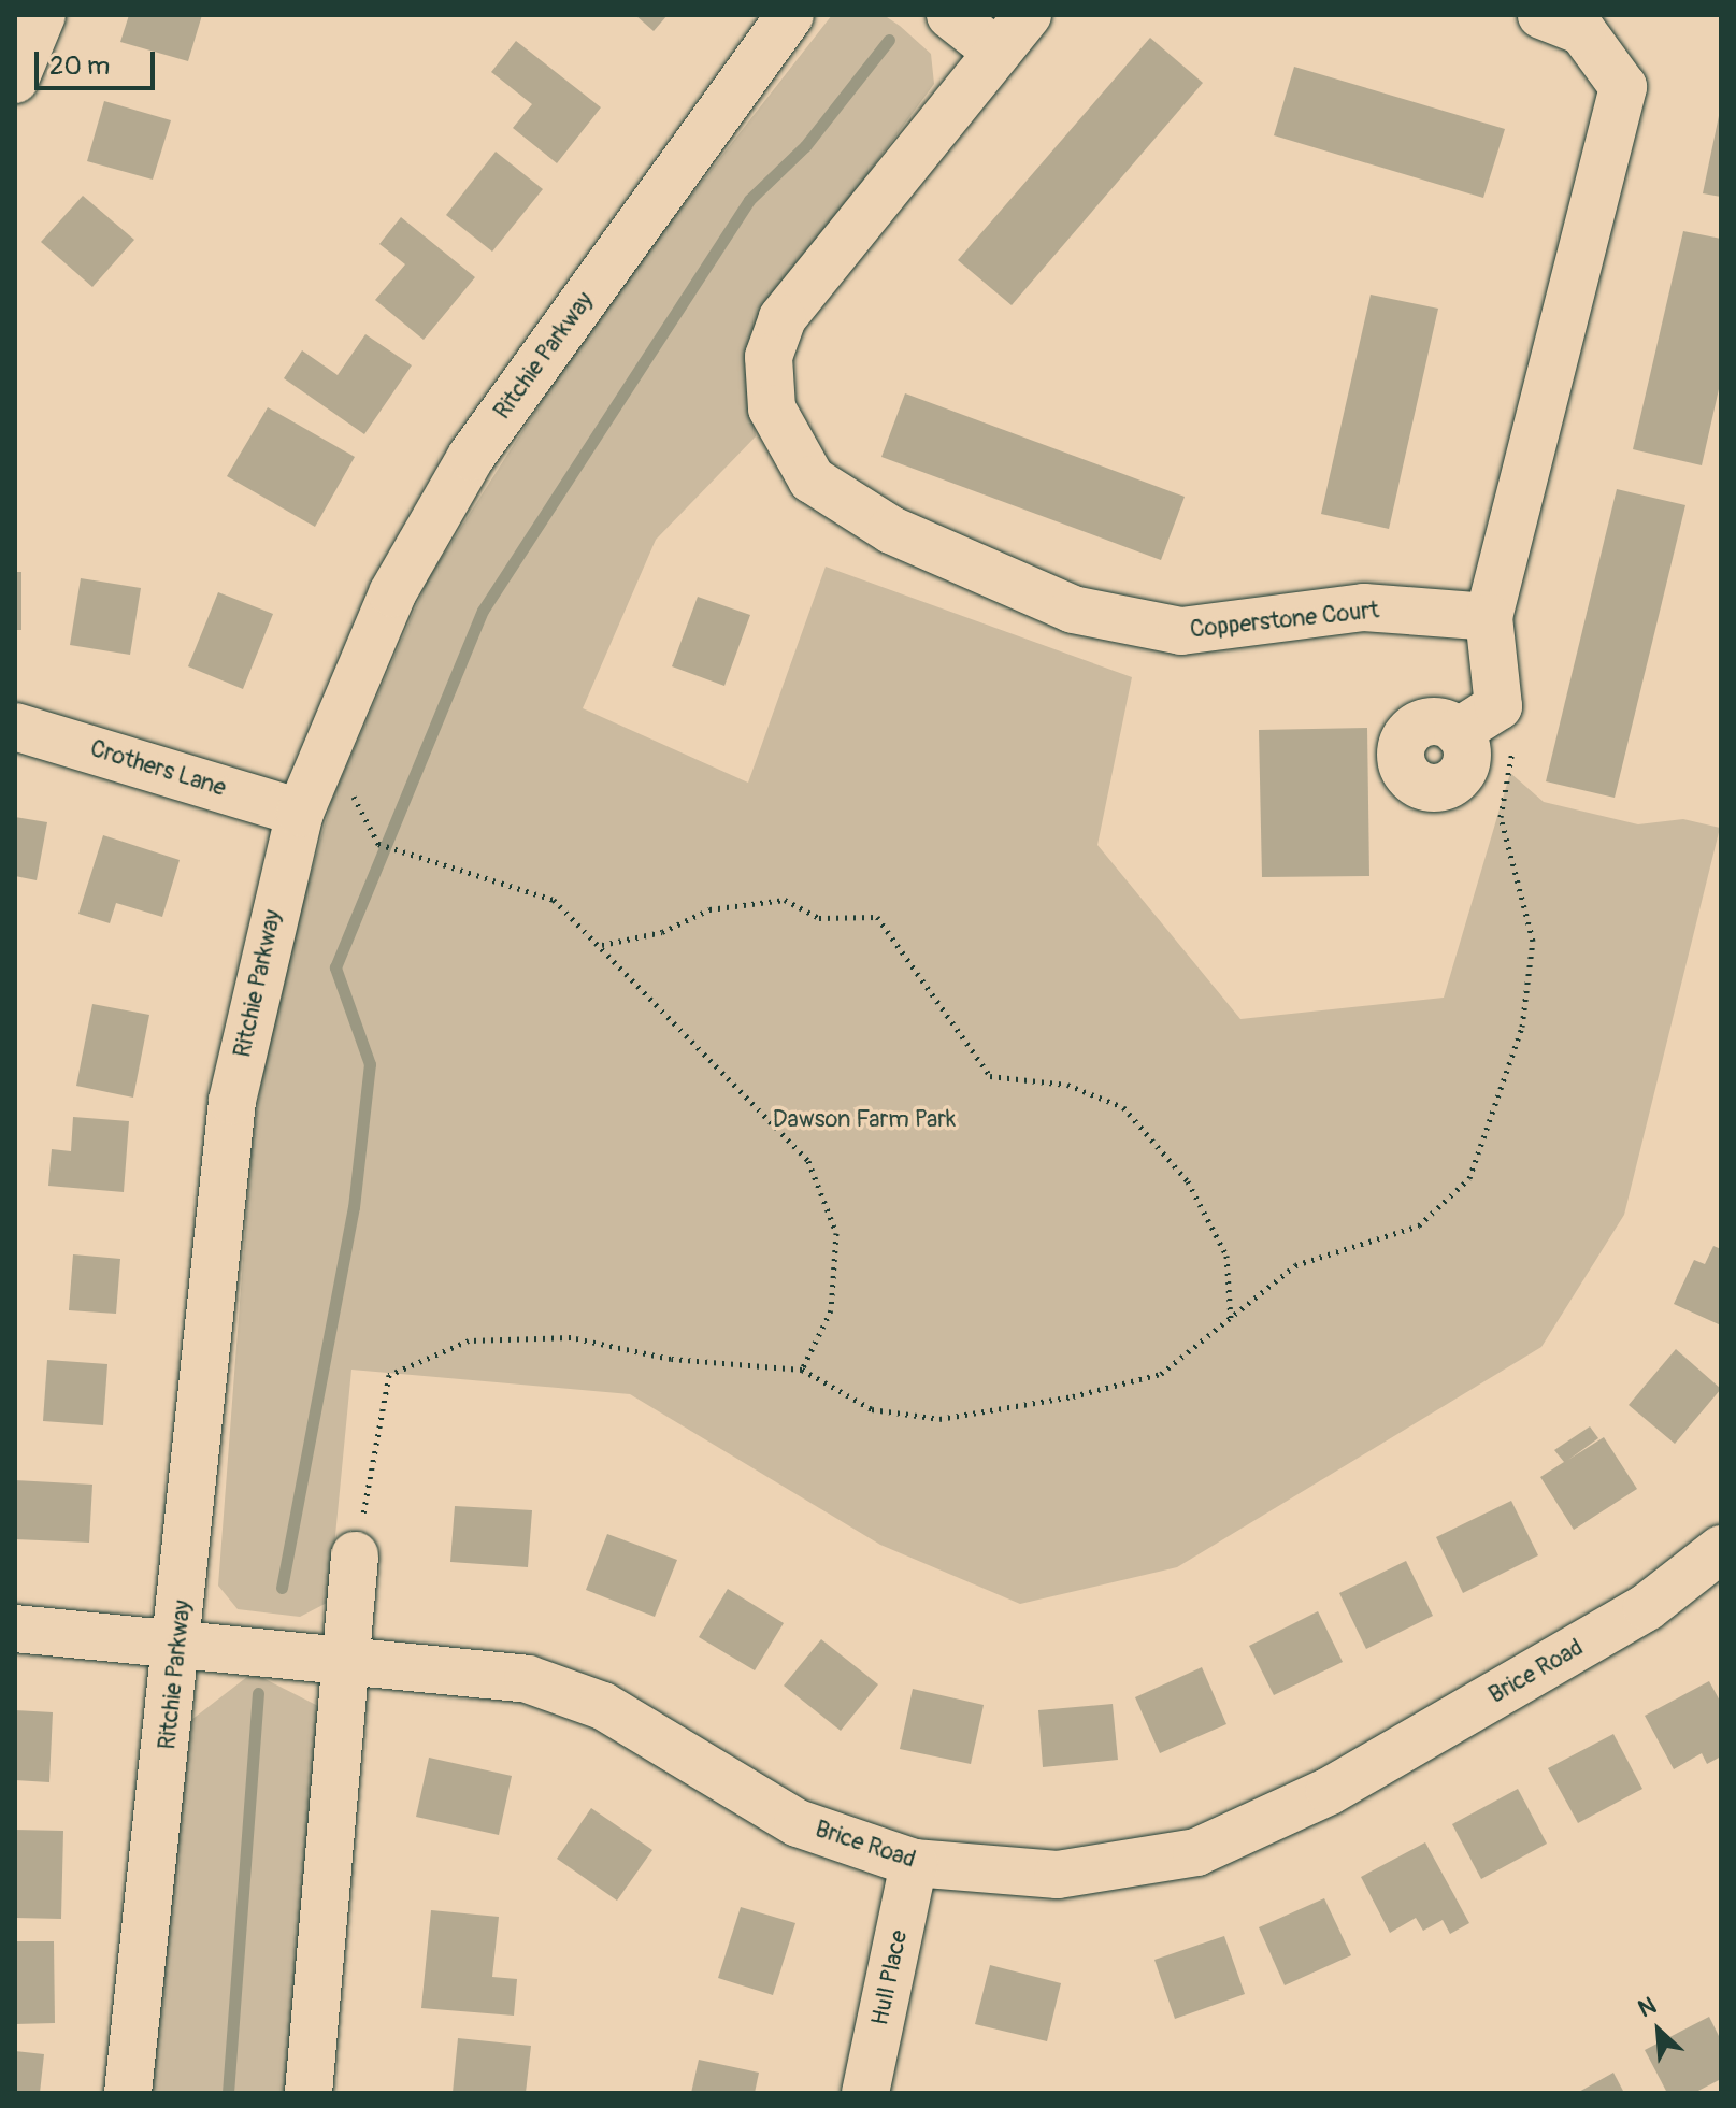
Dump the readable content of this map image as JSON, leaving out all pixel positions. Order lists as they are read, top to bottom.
{
  "streets": {
    "street": [
      "Ritchie Parkway",
      "Copperstone Court",
      "Crothers Lane",
      "Brice Road",
      "Hull Place"
    ]
  },
  "crossings": [
    ["Ritchie Parkway", "Crothers Lane"],
    ["Ritchie Parkway", "Brice Road"],
    ["Brice Road", "Hull Place"]
  ],
  "parks": ["Dawson Farm Park"],
  "scale_bar": "20 m",
  "north": "top left"
}
